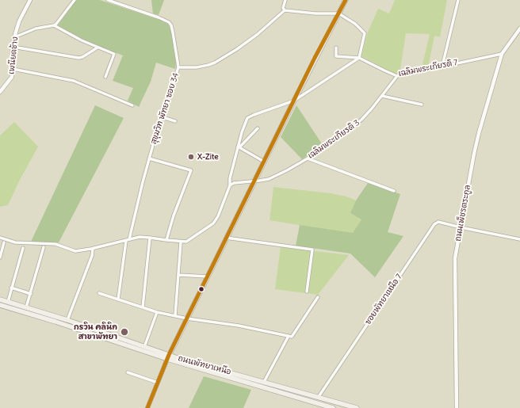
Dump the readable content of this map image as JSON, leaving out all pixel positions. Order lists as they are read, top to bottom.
{
  "streets": {
    "main road": ["ถนนพัทยาเหนือ"],
    "street": [
      "เพนียดช้าง",
      "เฉลิมพระเกียรติ 7",
      "สุขุมวิท พัทยา ซอย 34",
      "เฉลิมพระเกียรติ 3",
      "ถนนเพ็ชรตระกูล",
      "ซอยพัทยาเหนือ 7"
    ]
  },
  "crossings": [
    ["เฉลิมพระเกียรติ 7", "เฉลิมพระเกียรติ 3"],
    ["เฉลิมพระเกียรติ 7", "ถนนเพ็ชรตระกูล"],
    ["ถนนเพ็ชรตระกูล", "ซอยพัทยาเหนือ 7"],
    ["ซอยพัทยาเหนือ 7", "ถนนพัทยาเหนือ"]
  ],
  "places": ["X-Zite", "กรวิน คลินิก สาขาพัทยา"]
}
